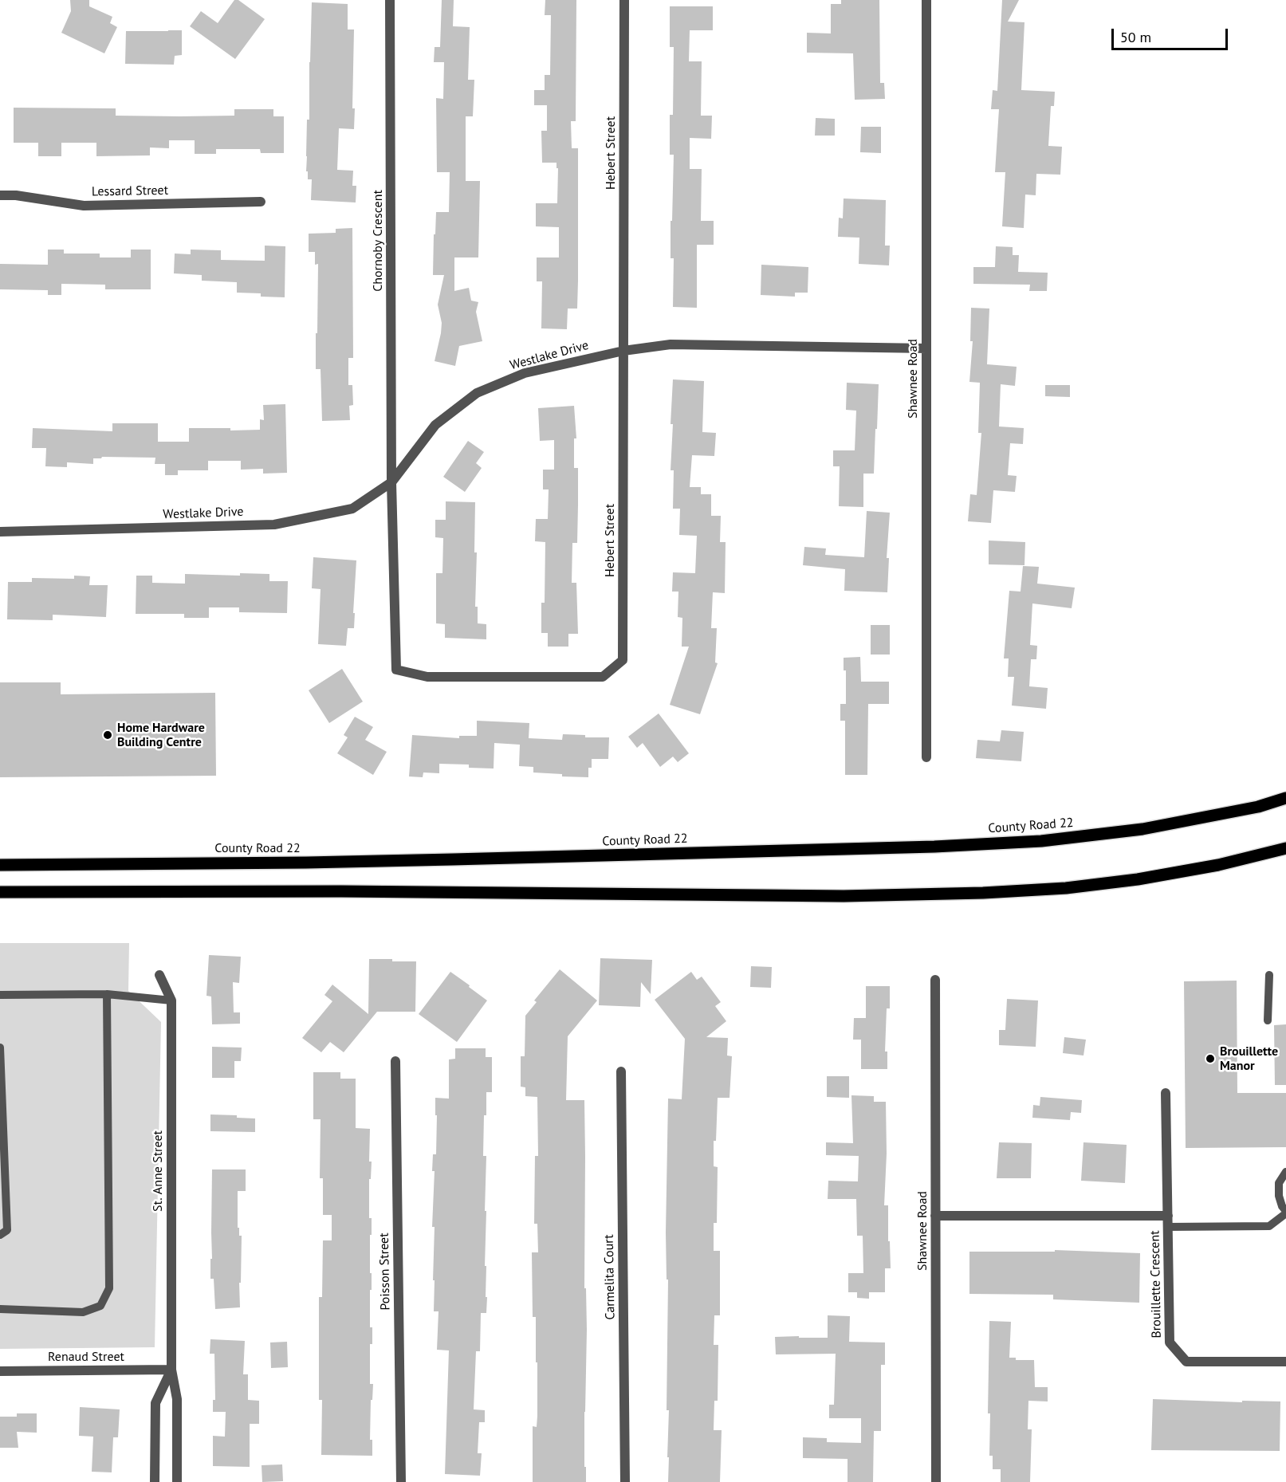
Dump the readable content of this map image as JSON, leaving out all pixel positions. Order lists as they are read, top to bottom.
{
  "streets": {
    "main road": ["County Road 22"],
    "street": [
      "Hebert Street",
      "Lessard Street",
      "Chornoby Crescent",
      "Westlake Drive",
      "Shawnee Road",
      "St. Anne Street",
      "Poisson Street",
      "Carmelita Court",
      "Brouillette Crescent",
      "Renaud Street"
    ]
  },
  "crossings": [
    ["Hebert Street", "Chornoby Crescent"],
    ["Hebert Street", "Westlake Drive"],
    ["Chornoby Crescent", "Westlake Drive"],
    ["Westlake Drive", "Shawnee Road"],
    ["Shawnee Road", "Brouillette Crescent"],
    ["St. Anne Street", "Renaud Street"]
  ],
  "places": ["Home Hardware Building Centre", "Brouillette Manor"],
  "scale_bar": "50 m"
}
